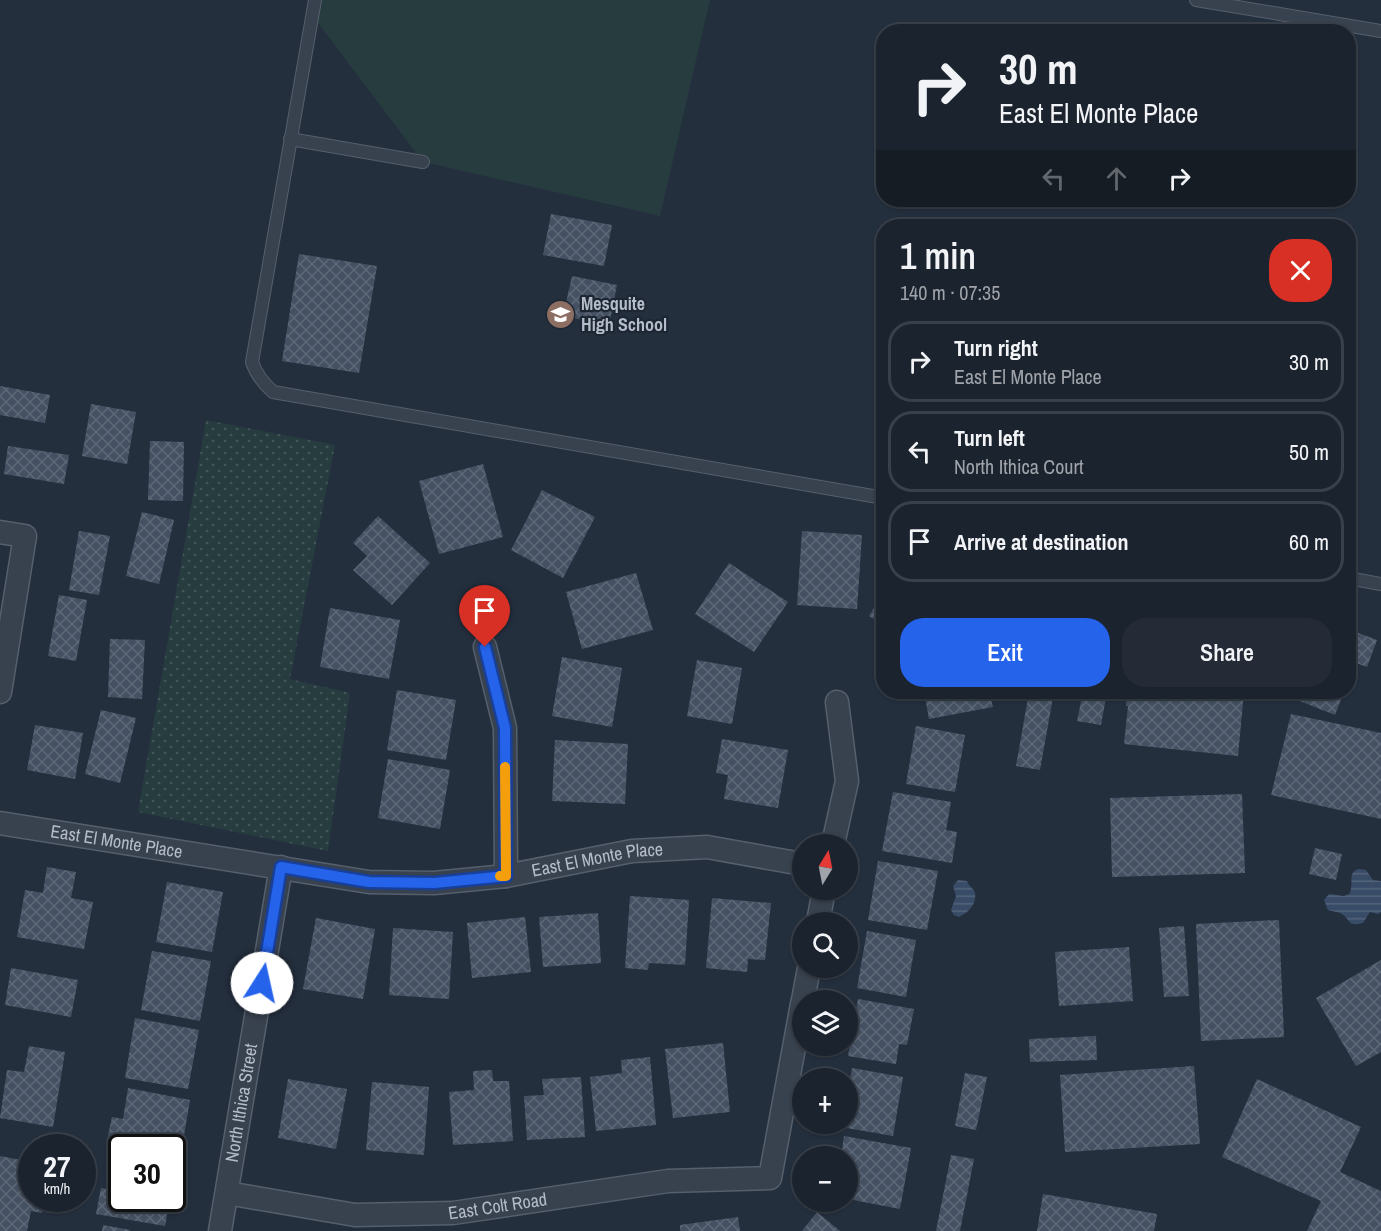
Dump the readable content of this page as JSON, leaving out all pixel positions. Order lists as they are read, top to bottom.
{
  "streets": {
    "street": ["East El Monte Place", "North Ithica Street", "East Colt Road"]
  },
  "crossings": [
    ["East El Monte Place", "North Ithica Street"],
    ["North Ithica Street", "East Colt Road"]
  ],
  "places": {
    "school or university": ["Mesquite High School"]
  },
  "north": "top",
  "page": {
    "turn": ["30 m", "East El Monte Place"],
    "heading": ["1 min", "140 m · 07:35"],
    "list": [
      {
        "name": "Turn right",
        "note": "East El Monte Place",
        "value": "30 m"
      },
      {
        "name": "Turn left",
        "note": "North Ithica Court",
        "value": "50 m"
      },
      {
        "name": "Arrive at destination",
        "value": "60 m"
      }
    ],
    "buttons": ["Exit", "Share"],
    "map_buttons": ["+", "−"],
    "speed": "27 km/h",
    "limit": "30"
  }
}
